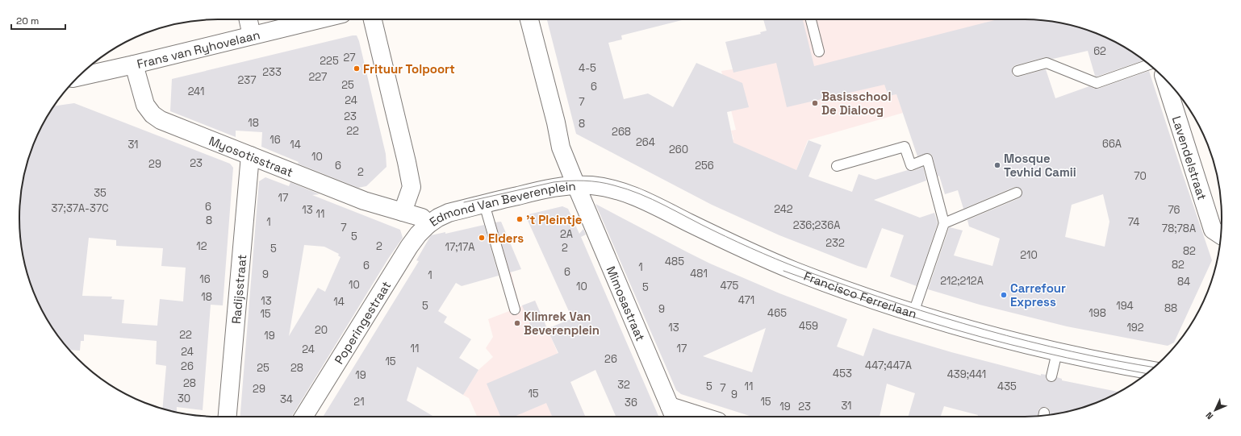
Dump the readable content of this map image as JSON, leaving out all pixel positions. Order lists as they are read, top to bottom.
{
  "streets": {
    "street": [
      "Frans van Ryhovelaan",
      "Myosotisstraat",
      "Lavendelstraat",
      "Edmond Van Beverenplein",
      "Radijsstraat",
      "Francisco Ferrerlaan",
      "Mimosastraat",
      "Poperingestraat"
    ]
  },
  "crossings": [
    ["Frans van Ryhovelaan", "Myosotisstraat"],
    ["Myosotisstraat", "Edmond Van Beverenplein"],
    ["Myosotisstraat", "Radijsstraat"],
    ["Edmond Van Beverenplein", "Francisco Ferrerlaan"],
    ["Edmond Van Beverenplein", "Mimosastraat"],
    ["Edmond Van Beverenplein", "Poperingestraat"],
    ["Francisco Ferrerlaan", "Mimosastraat"]
  ],
  "places": [
    "Frituur Tolpoort",
    "Basisschool De Dialoog",
    "Mosque Tevhid Camii",
    "'t Pleintje",
    "Elders",
    "Carrefour Express",
    "Klimrek Van Beverenplein"
  ],
  "house_numbers": [
    "62",
    "27",
    "225",
    "4-5",
    "233",
    "227",
    "237",
    "25",
    "6",
    "241",
    "24",
    "7",
    "23",
    "18",
    "8",
    "22",
    "268",
    "16",
    "264",
    "66A",
    "31",
    "14",
    "260",
    "10",
    "23",
    "29",
    "6",
    "256",
    "2",
    "70",
    "35",
    "17",
    "6",
    "37;37A-37C",
    "242",
    "13",
    "76",
    "11",
    "8",
    "1",
    "74",
    "236;236A",
    "7",
    "78;78A",
    "2A",
    "5",
    "232",
    "12",
    "2",
    "17;17A",
    "2",
    "5",
    "82",
    "210",
    "485",
    "82",
    "6",
    "1",
    "6",
    "481",
    "9",
    "1",
    "16",
    "212;212A",
    "84",
    "10",
    "475",
    "10",
    "5",
    "18",
    "471",
    "13",
    "14",
    "5",
    "194",
    "88",
    "9",
    "465",
    "198",
    "15",
    "459",
    "13",
    "192",
    "20",
    "22",
    "19",
    "11",
    "17",
    "24",
    "24",
    "26",
    "15",
    "447;447A",
    "26",
    "25",
    "28",
    "453",
    "439;441",
    "19",
    "28",
    "32",
    "5",
    "11",
    "435",
    "7",
    "29",
    "15",
    "9",
    "30",
    "34",
    "21",
    "15",
    "36",
    "31",
    "19",
    "23"
  ],
  "scale_bar": "20 m",
  "north": "bottom left"
}
